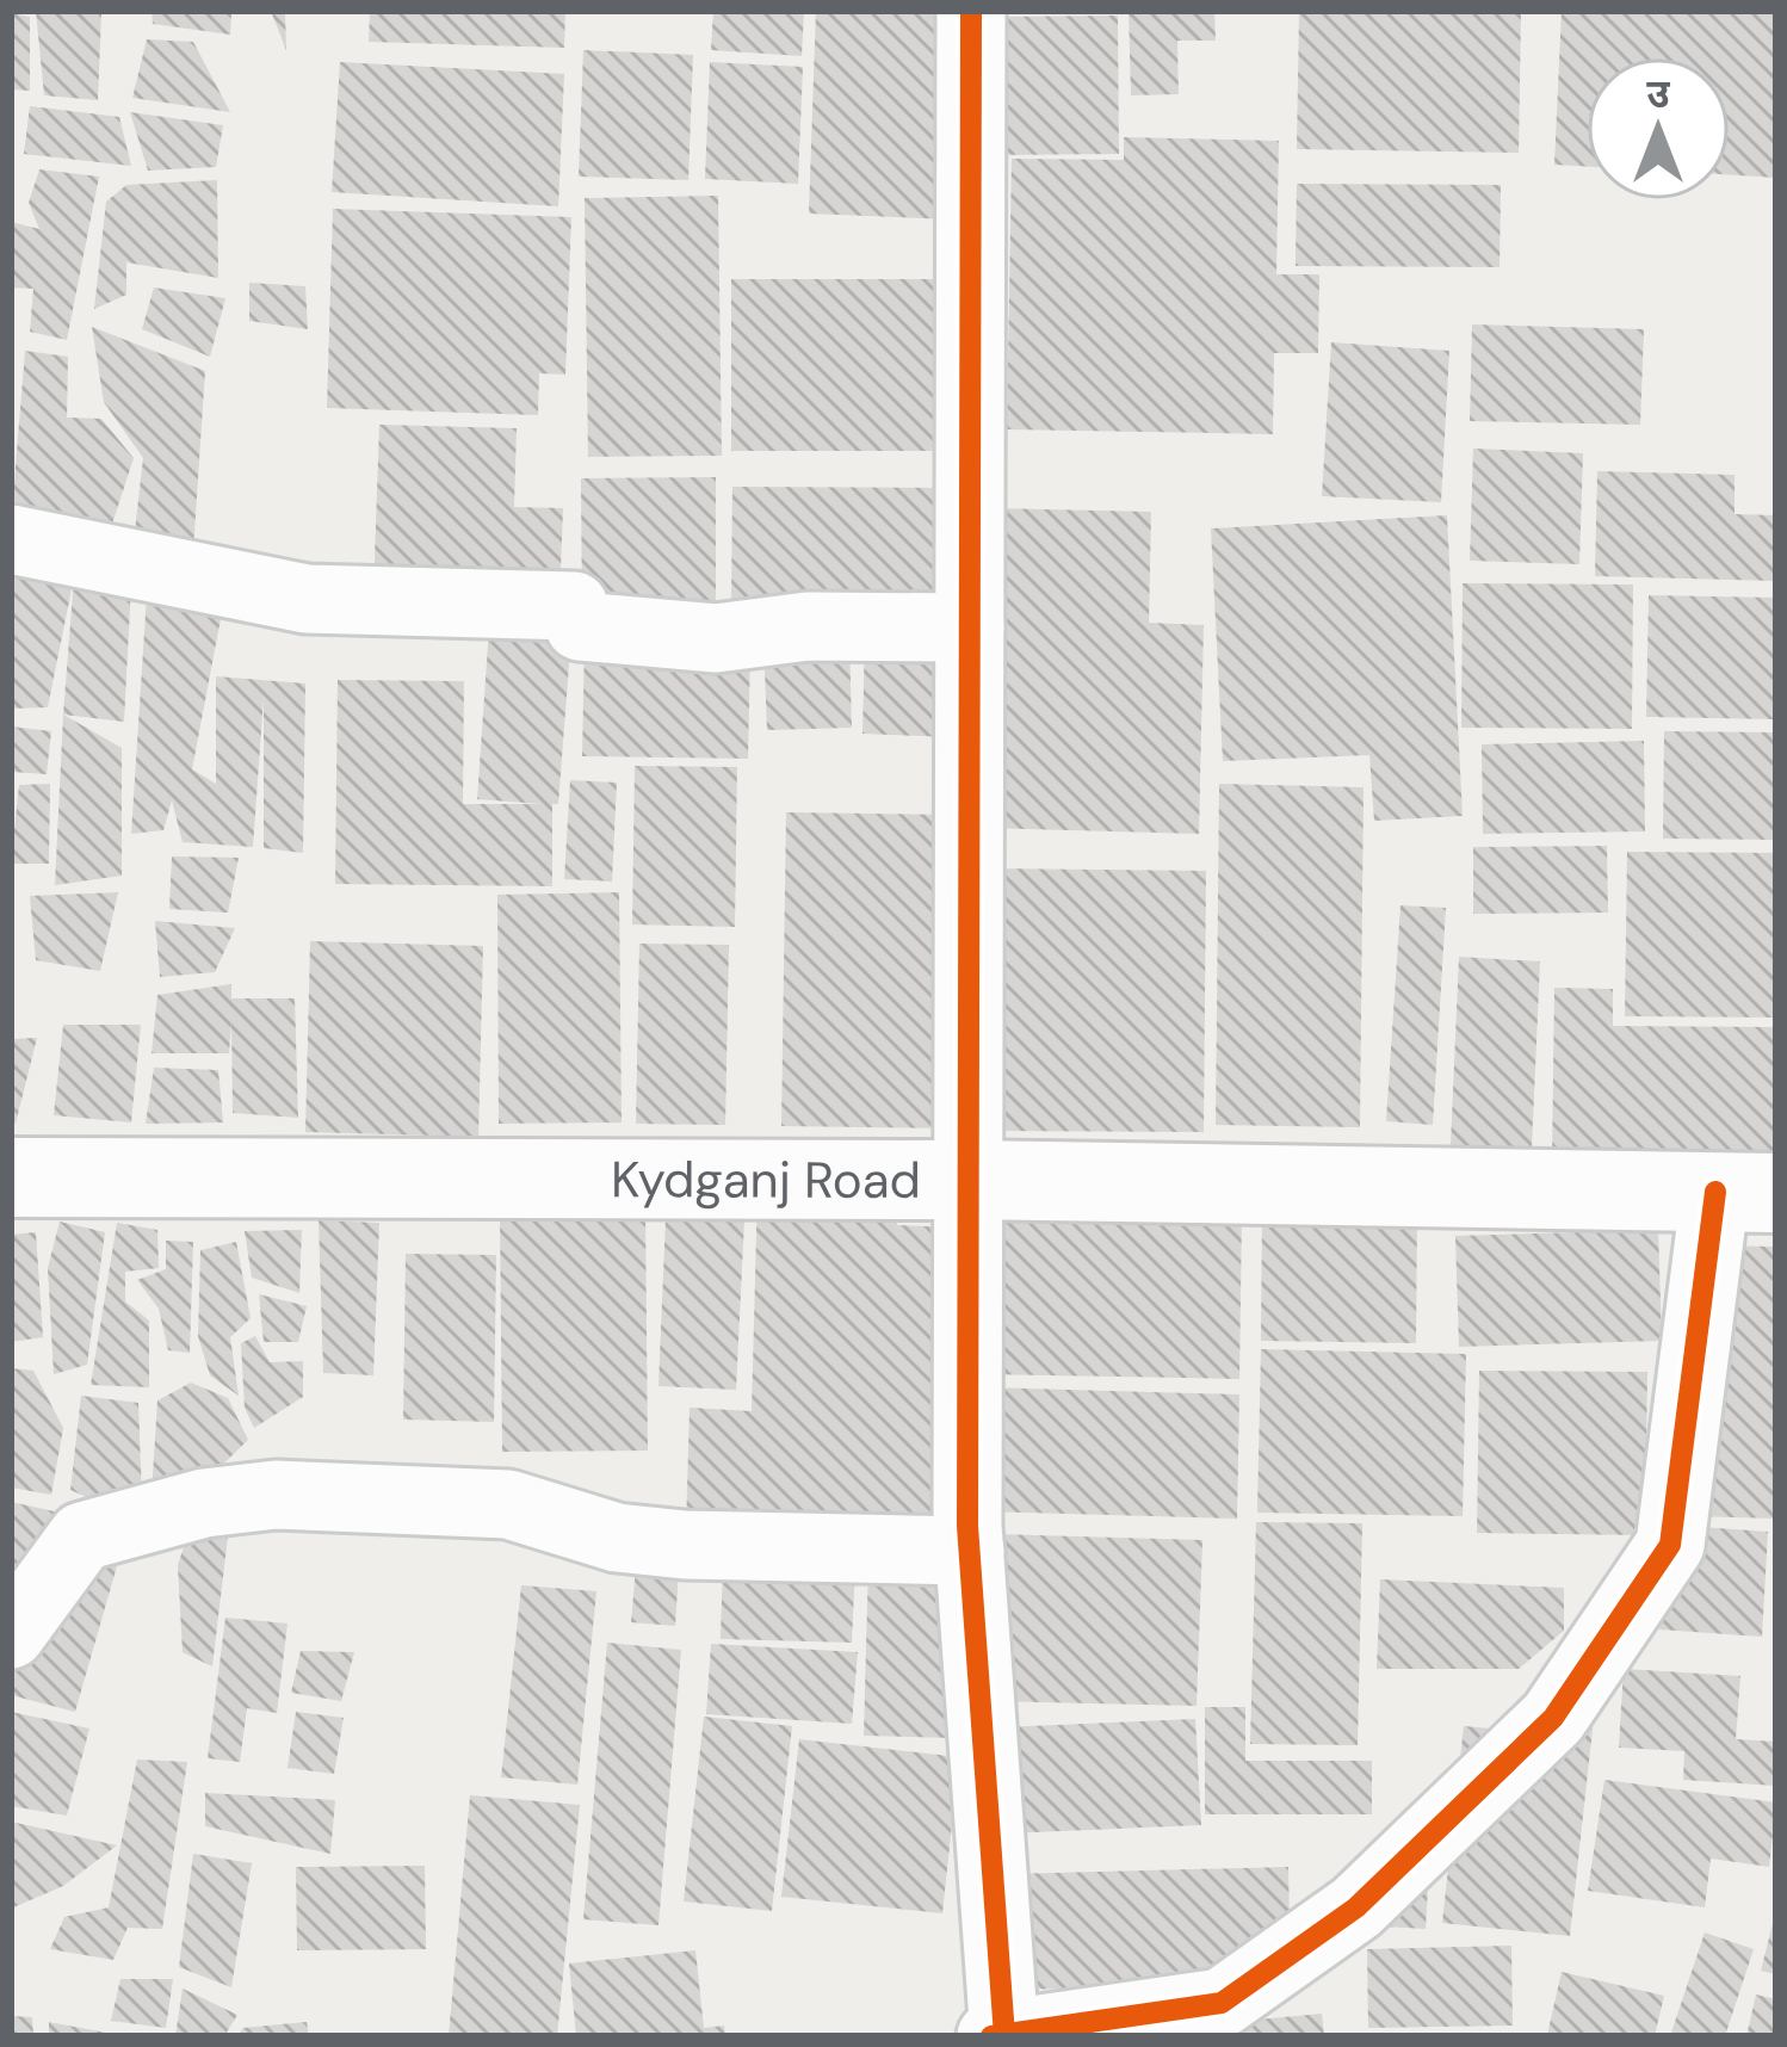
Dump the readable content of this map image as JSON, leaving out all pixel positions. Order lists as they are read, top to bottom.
{
  "streets": {
    "main road": ["Kydganj Road"]
  },
  "north": "top"
}
